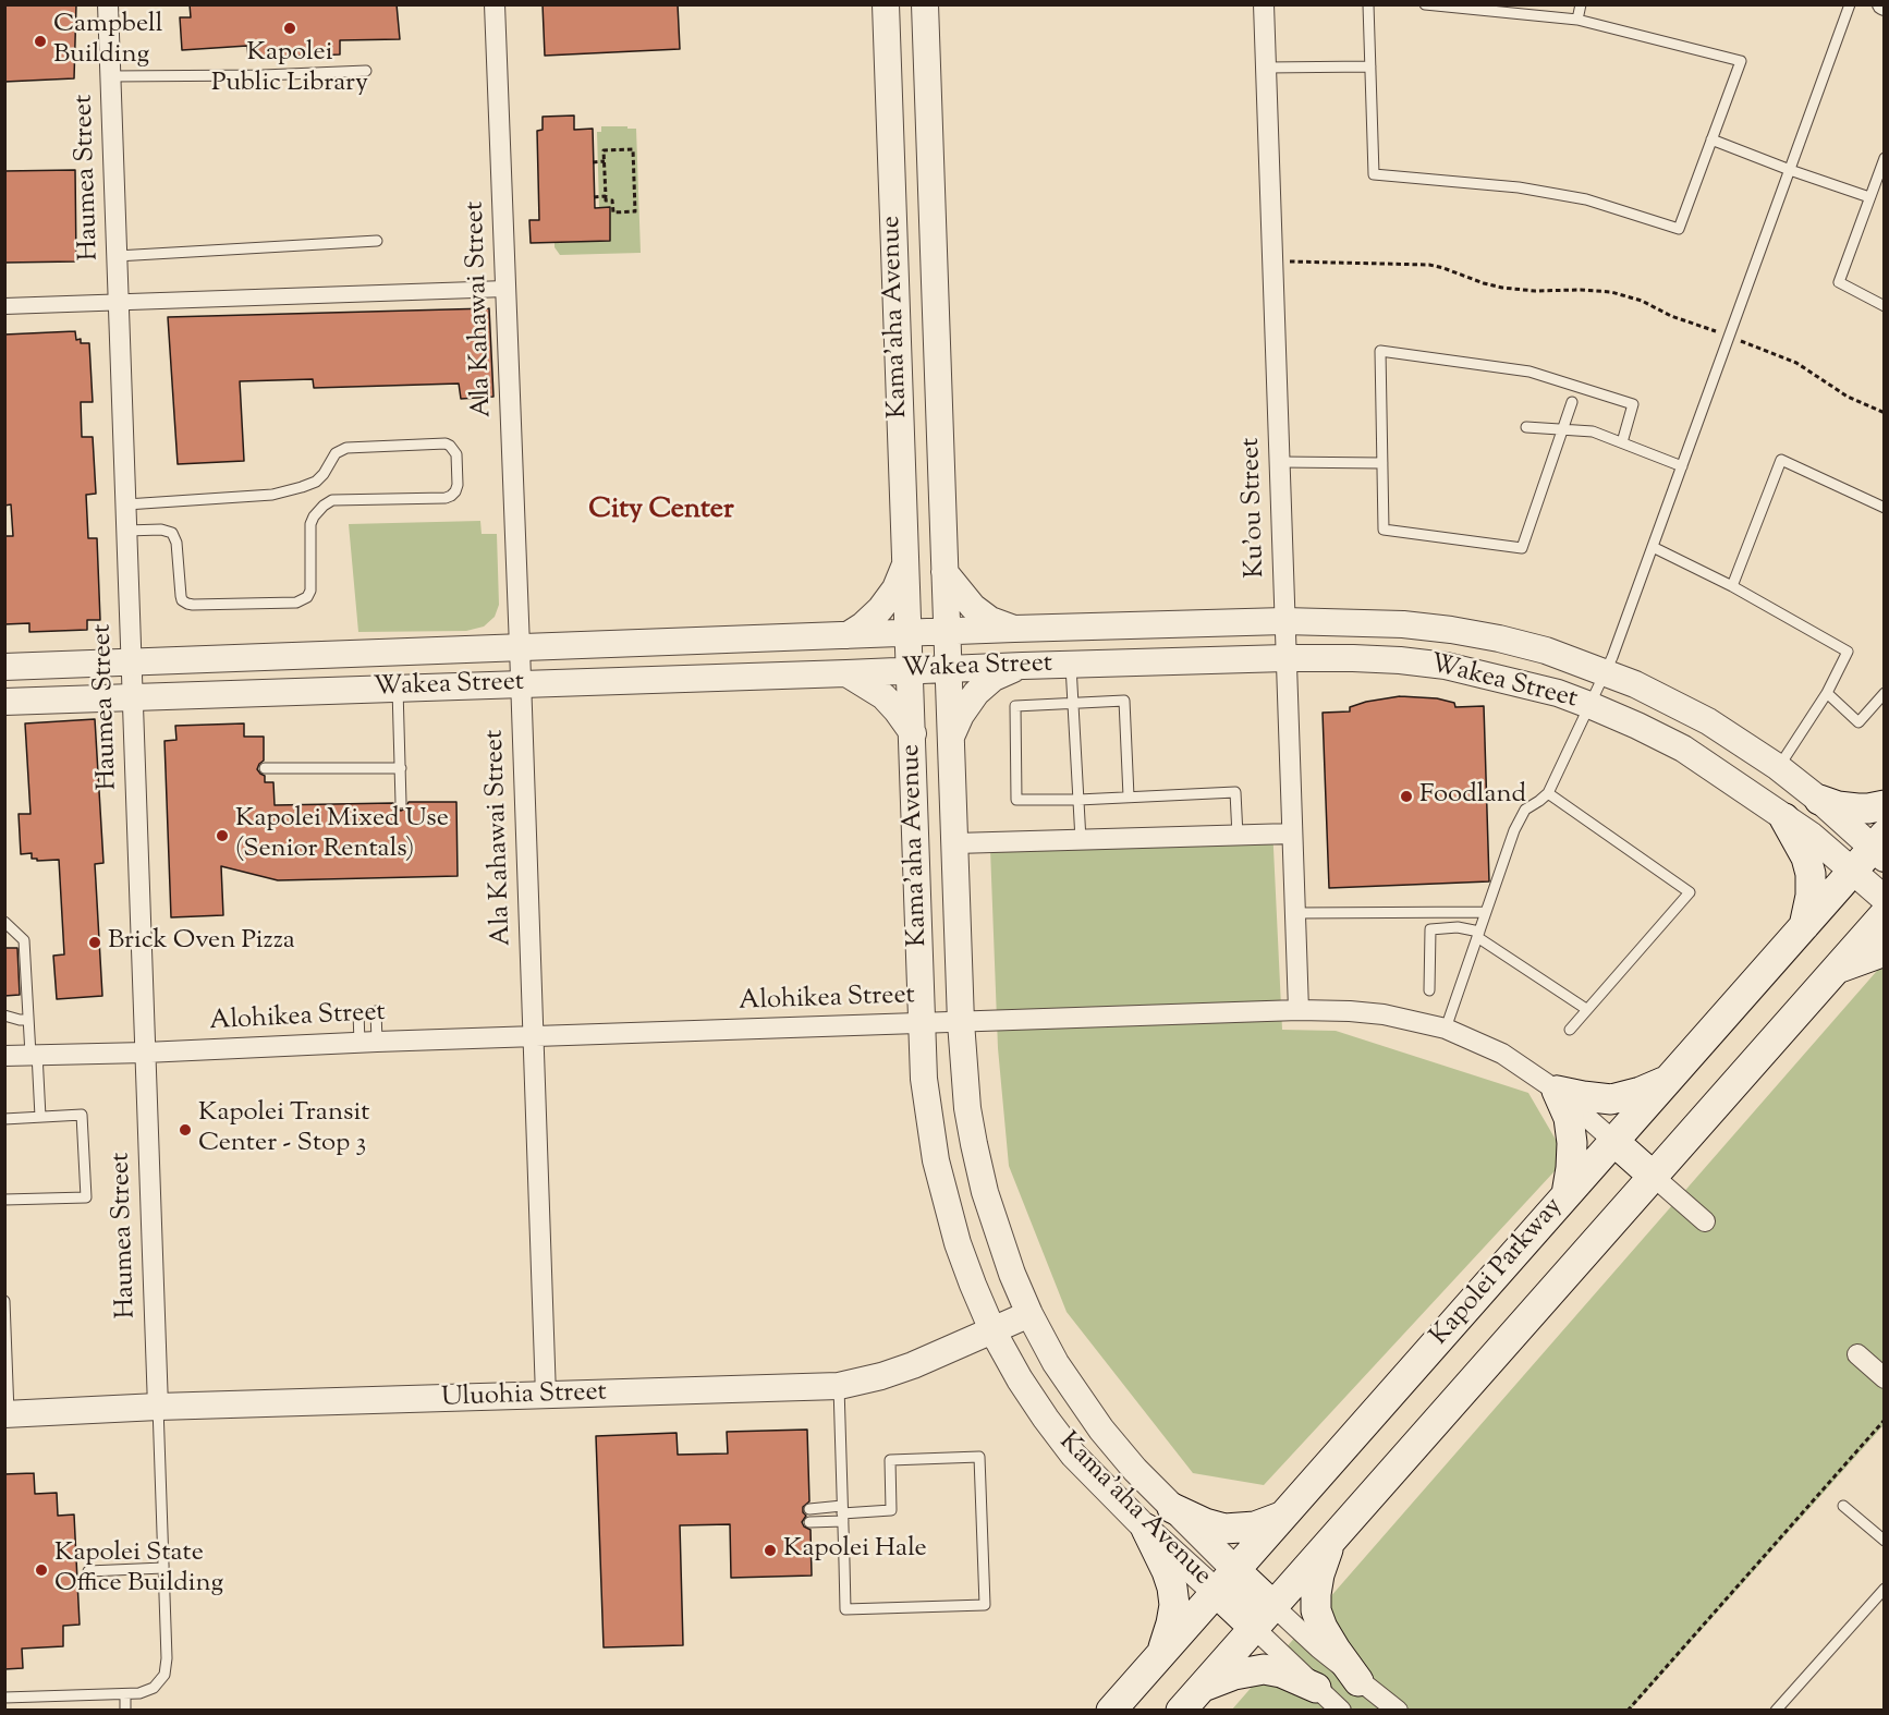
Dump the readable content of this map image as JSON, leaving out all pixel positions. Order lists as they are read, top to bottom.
{
  "streets": {
    "main road": ["Kapolei Parkway"],
    "street": [
      "Haumea Street",
      "Ala Kahawai Street",
      "Kama'aha Avenue",
      "Ku'ou Street",
      "Wakea Street",
      "Alohikea Street",
      "Uluohia Street"
    ]
  },
  "crossings": [
    ["Haumea Street", "Wakea Street"],
    ["Haumea Street", "Alohikea Street"],
    ["Haumea Street", "Uluohia Street"],
    ["Ala Kahawai Street", "Wakea Street"],
    ["Ala Kahawai Street", "Alohikea Street"],
    ["Ala Kahawai Street", "Uluohia Street"],
    ["Kama'aha Avenue", "Wakea Street"],
    ["Kama'aha Avenue", "Alohikea Street"],
    ["Kama'aha Avenue", "Kapolei Parkway"],
    ["Kama'aha Avenue", "Uluohia Street"],
    ["Ku'ou Street", "Wakea Street"],
    ["Ku'ou Street", "Alohikea Street"],
    ["Wakea Street", "Kapolei Parkway"],
    ["Alohikea Street", "Kapolei Parkway"]
  ],
  "districts": ["City Center"],
  "places": [
    "Kapolei Public Library",
    "Campbell Building",
    "Foodland",
    "Kapolei Mixed Use (Senior Rentals)",
    "Brick Oven Pizza",
    "Kapolei Transit Center - Stop 3",
    "Kapolei Hale",
    "Kapolei State Office Building"
  ]
}
